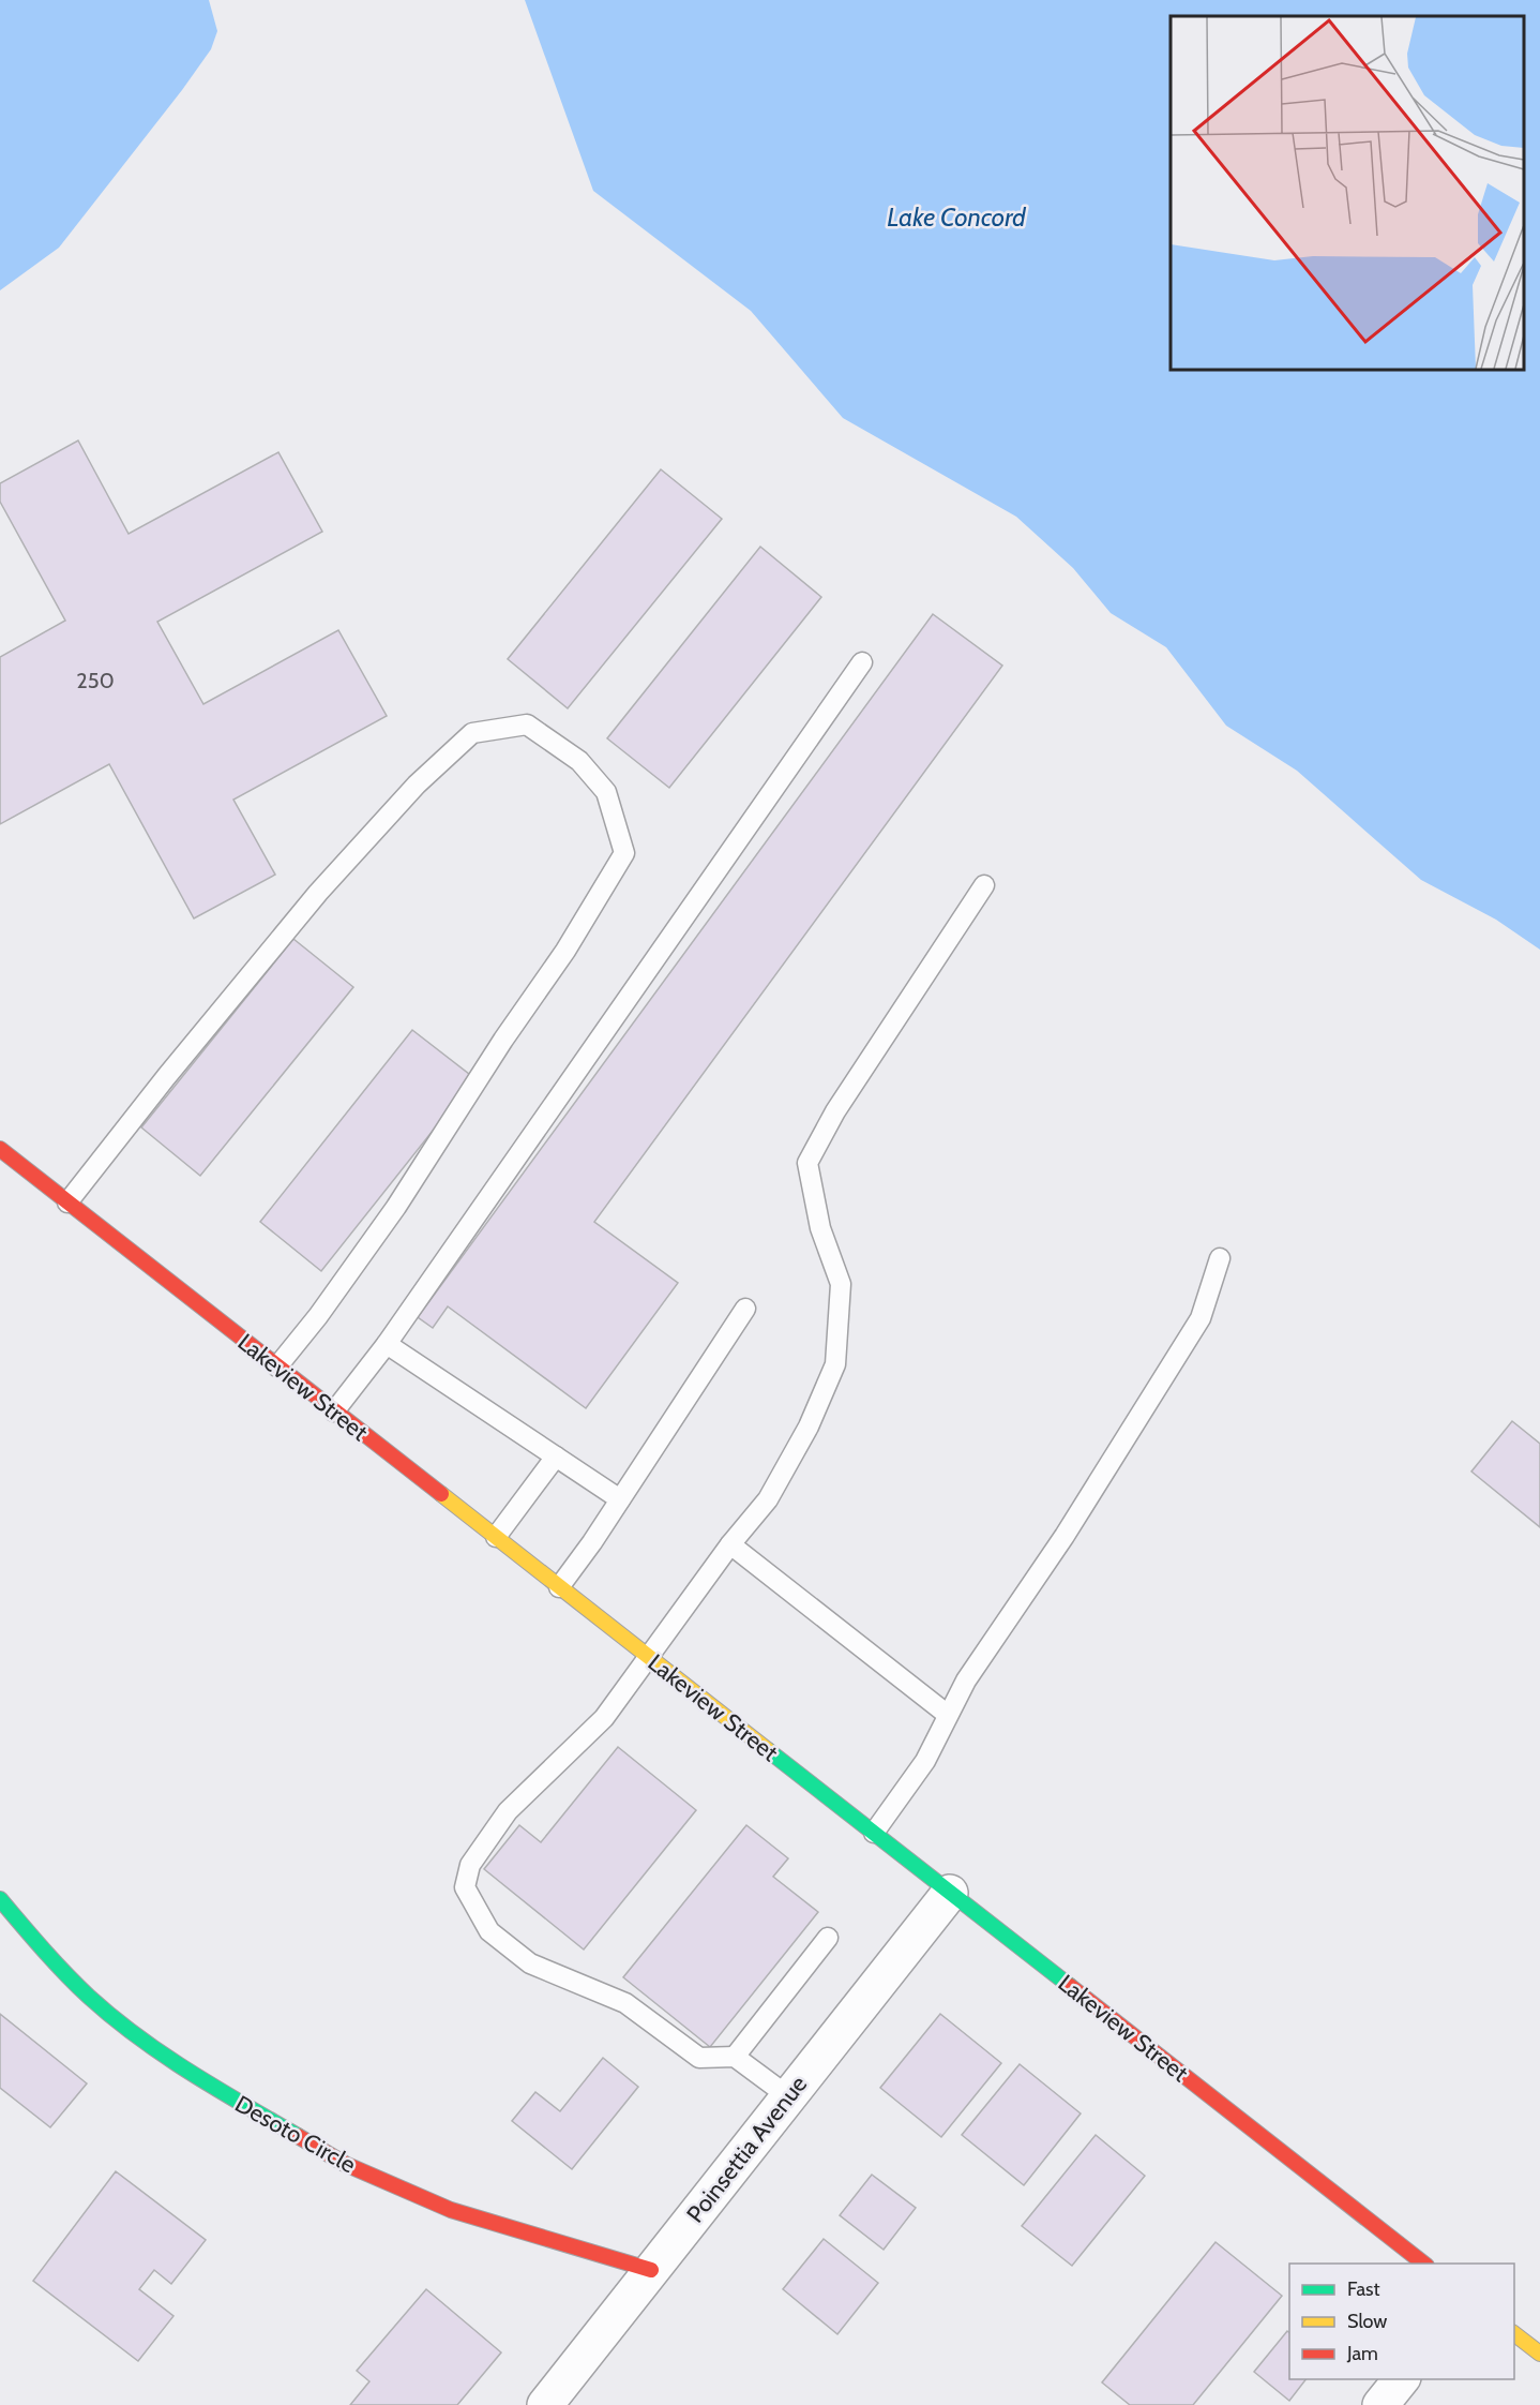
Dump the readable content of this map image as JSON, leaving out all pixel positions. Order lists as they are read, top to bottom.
{
  "streets": {
    "street": ["Lakeview Street", "Desoto Circle", "Poinsettia Avenue"]
  },
  "crossings": [
    ["Lakeview Street", "Poinsettia Avenue"],
    ["Desoto Circle", "Poinsettia Avenue"]
  ],
  "water": ["Lake Concord"],
  "house_numbers": ["250"],
  "legend": ["Fast", "Slow", "Jam"]
}
